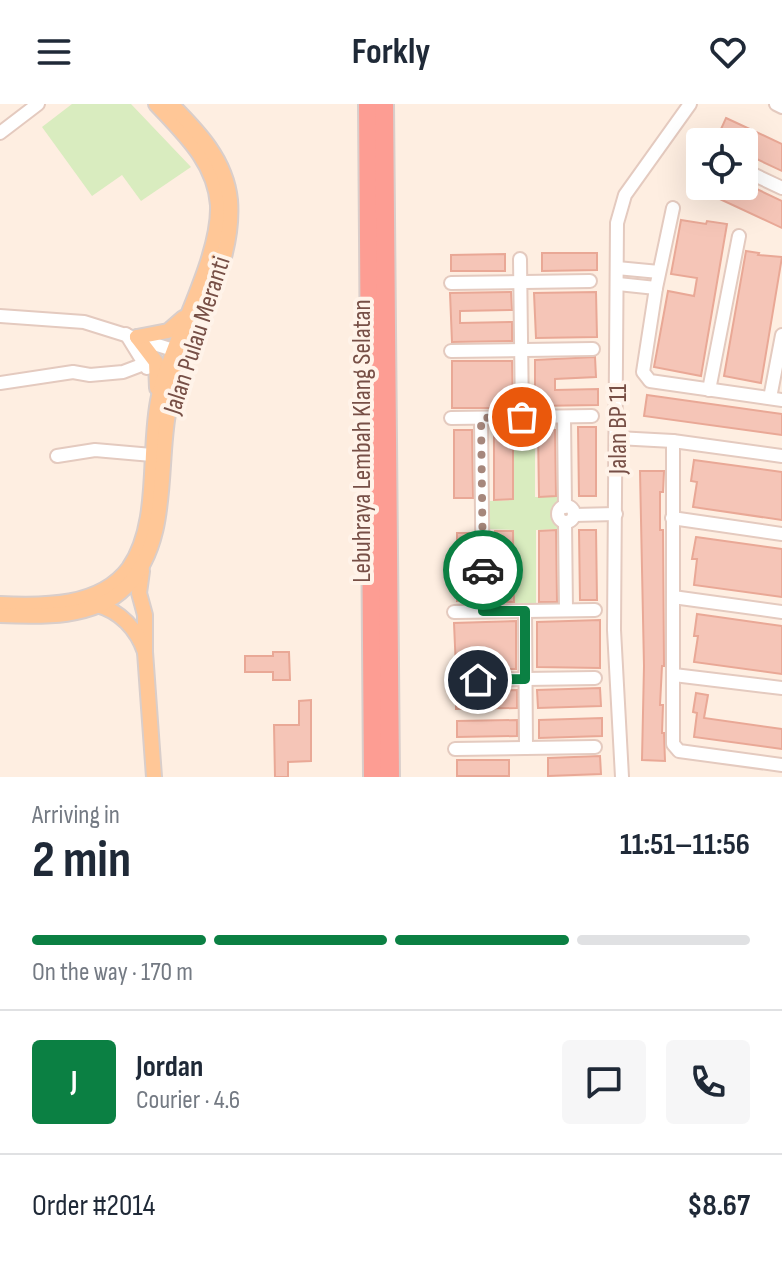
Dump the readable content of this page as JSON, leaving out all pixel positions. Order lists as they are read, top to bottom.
{
  "streets": {
    "highway": ["Lebuhraya Lembah Klang Selatan"],
    "main road": ["Jalan Pulau Meranti"],
    "street": ["Jalan BP 11"]
  },
  "page": {
    "header": "Forkly",
    "heading": ["2 min", "Arriving in", "11:51–11:56"],
    "panel": [
      "Jordan",
      "Courier · 4.6",
      "Order #2014",
      "$8.67"
    ],
    "bar": "On the way · 170 m",
    "round": "J"
  }
}
